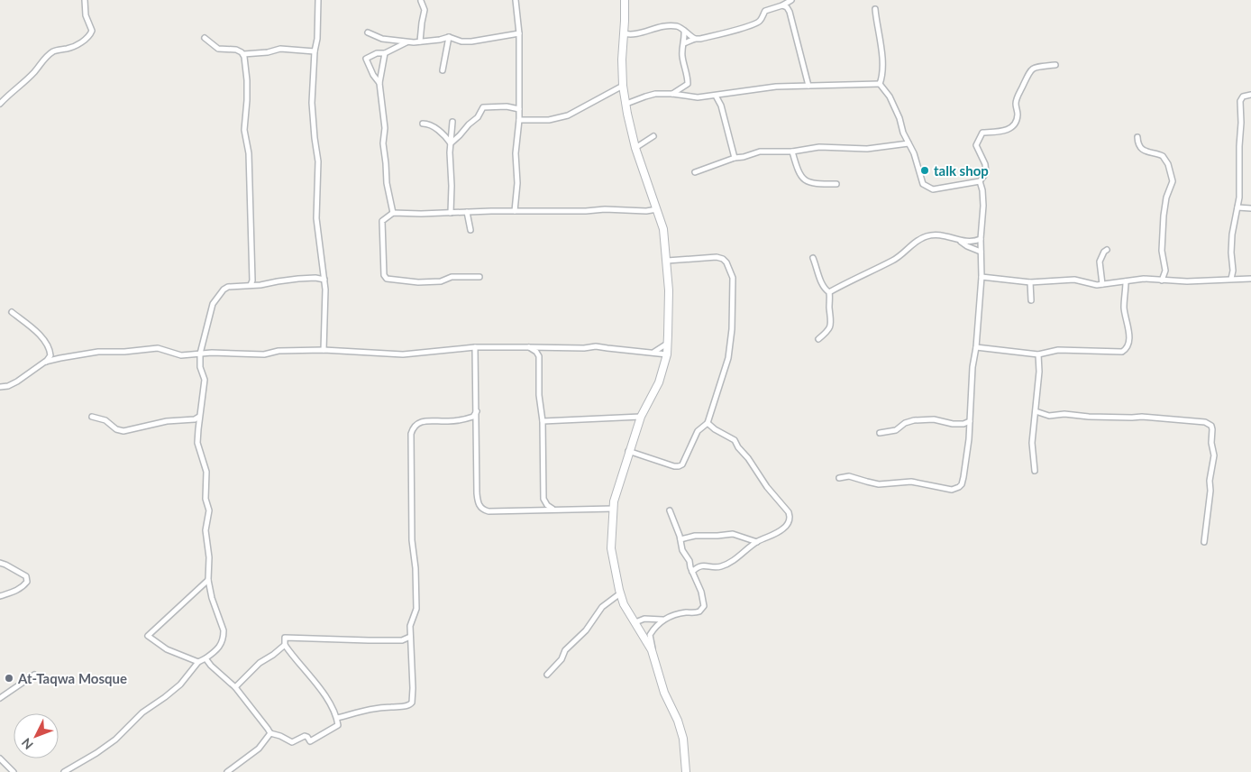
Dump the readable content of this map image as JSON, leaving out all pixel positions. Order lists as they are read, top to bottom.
{
  "places": ["talk shop", "At-Taqwa Mosque"],
  "north": "bottom left"
}
